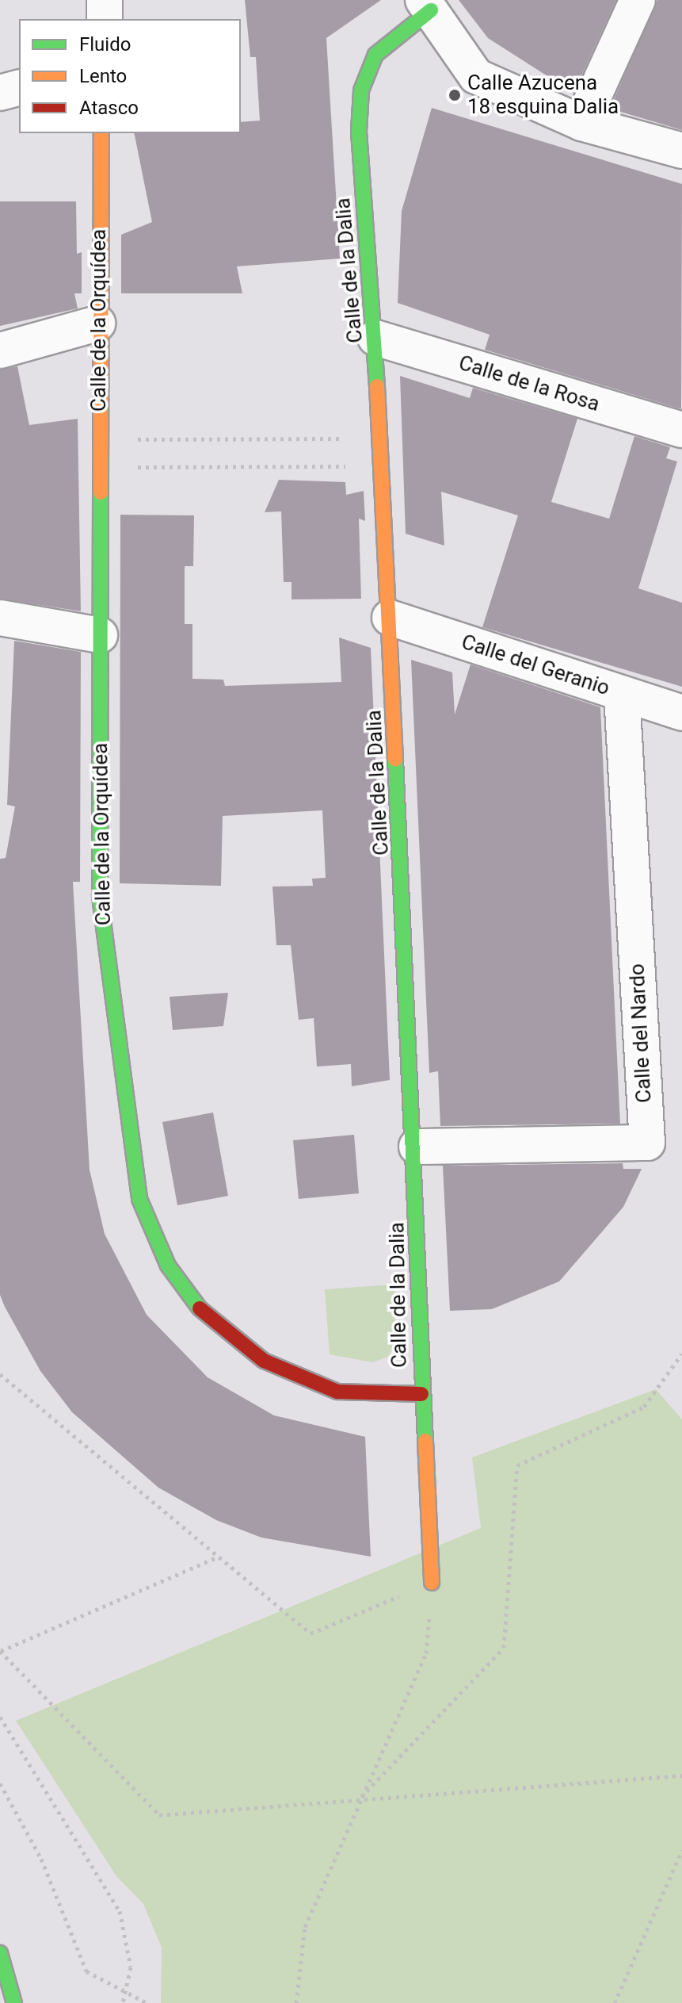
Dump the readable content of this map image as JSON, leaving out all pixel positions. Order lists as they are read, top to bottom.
{
  "streets": {
    "main road": ["Calle de la Dalia", "Calle de la Orquídea"],
    "street": ["Calle de la Rosa", "Calle del Geranio", "Calle del Nardo"]
  },
  "crossings": [
    ["Calle de la Dalia", "Calle de la Orquídea"],
    ["Calle de la Dalia", "Calle de la Rosa"],
    ["Calle de la Dalia", "Calle del Geranio"],
    ["Calle de la Dalia", "Calle del Nardo"],
    ["Calle del Geranio", "Calle del Nardo"]
  ],
  "places": ["Calle Azucena 18 esquina Dalia"],
  "legend": ["Fluido", "Lento", "Atasco"]
}
